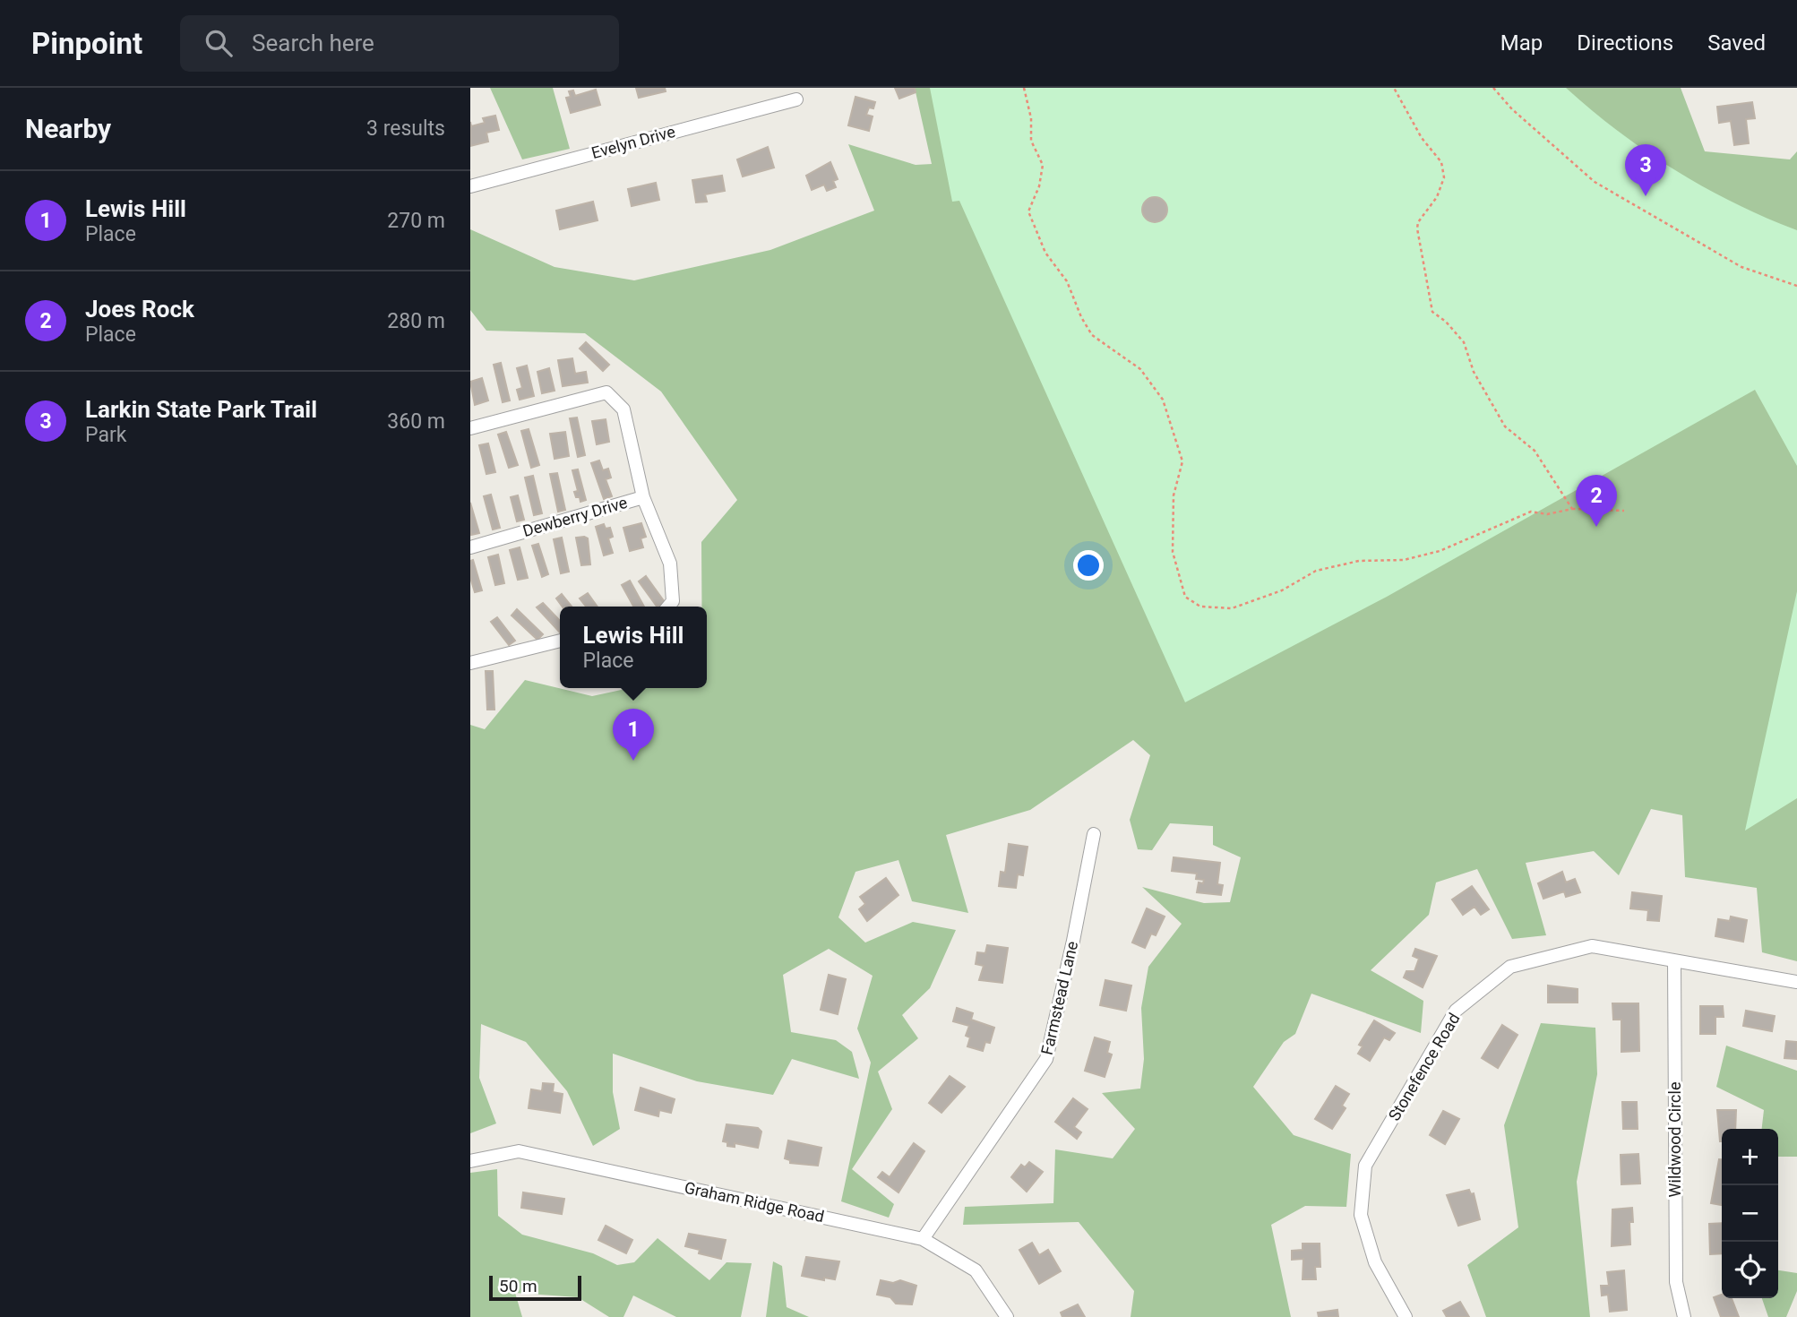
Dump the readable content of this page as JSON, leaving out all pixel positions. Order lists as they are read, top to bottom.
{
  "streets": {
    "street": [
      "Evelyn Drive",
      "Dewberry Drive",
      "Farmstead Lane",
      "Stonefence Road",
      "Wildwood Circle",
      "Graham Ridge Road"
    ]
  },
  "crossings": [
    ["Farmstead Lane", "Graham Ridge Road"],
    ["Stonefence Road", "Wildwood Circle"]
  ],
  "scale_bar": "50 m",
  "page": {
    "header": "Pinpoint",
    "search": "Search here",
    "nav": ["Map", "Directions", "Saved"],
    "heading": ["Nearby", "3 results"],
    "pins": ["3", "2", "1"],
    "list": [
      {
        "mark": "1",
        "name": "Lewis Hill",
        "note": "Place",
        "value": "270 m"
      },
      {
        "mark": "2",
        "name": "Joes Rock",
        "note": "Place",
        "value": "280 m"
      },
      {
        "mark": "3",
        "name": "Larkin State Park Trail",
        "note": "Park",
        "value": "360 m"
      }
    ],
    "popup": ["Lewis Hill", "Place"],
    "map_buttons": ["+", "−"],
    "scale": "50 m"
  }
}
